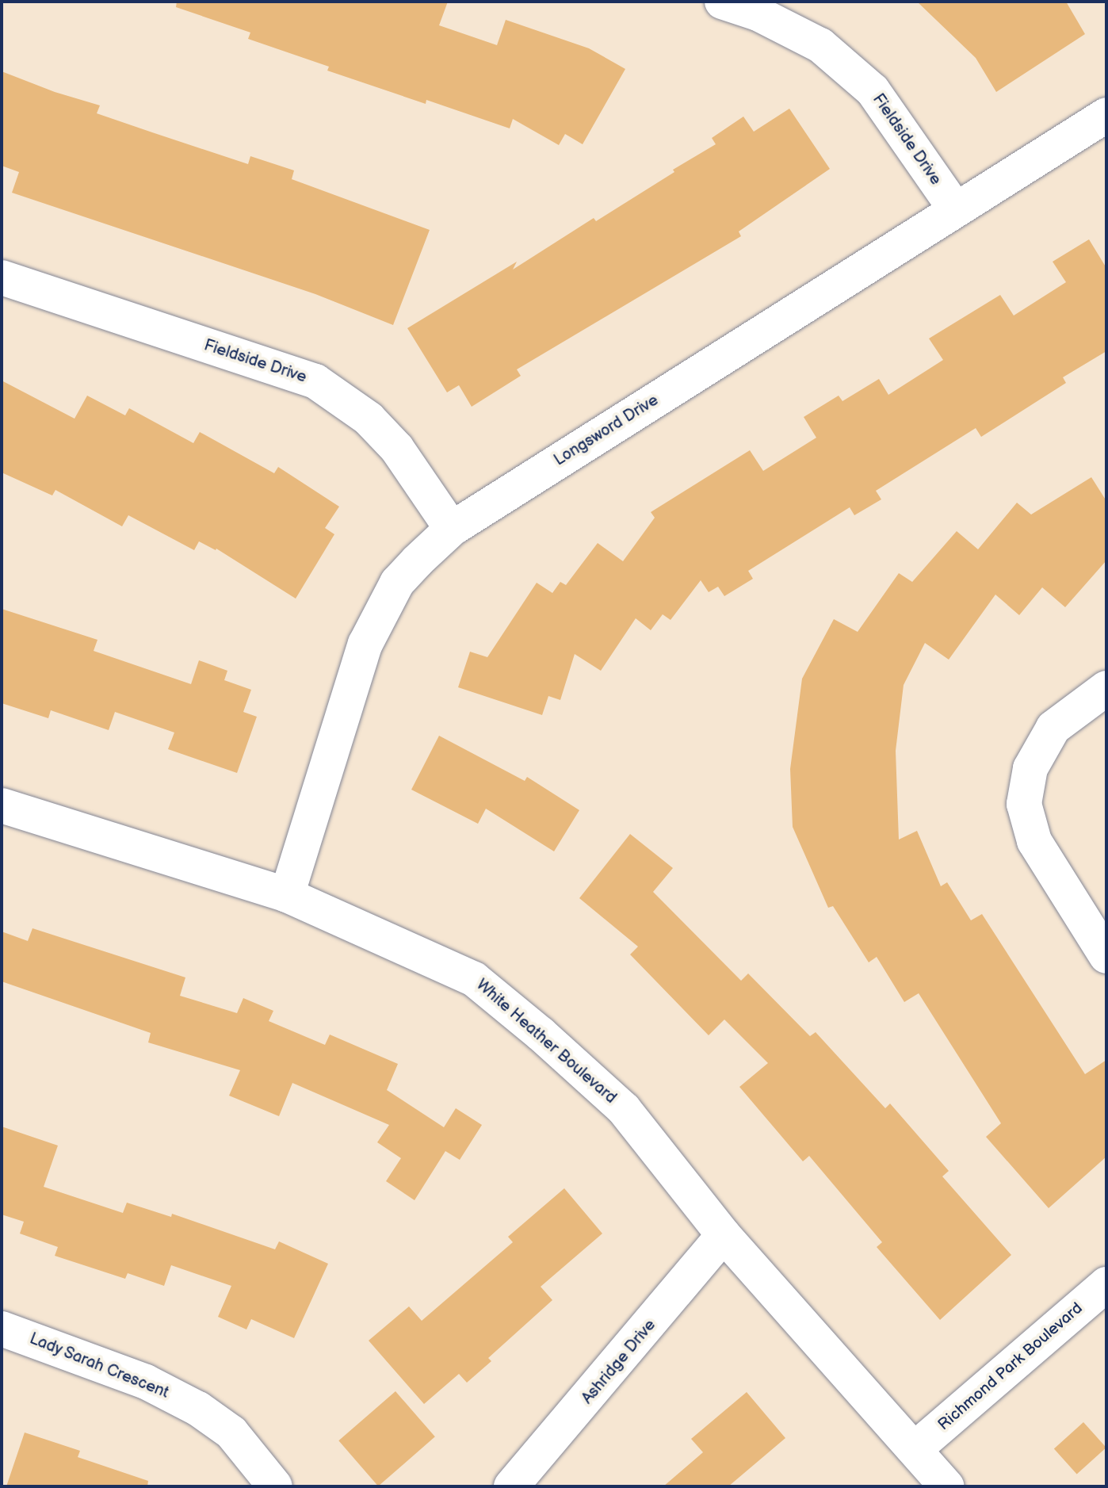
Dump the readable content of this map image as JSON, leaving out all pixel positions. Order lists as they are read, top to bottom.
{
  "streets": {
    "street": [
      "Fieldside Drive",
      "Longsword Drive",
      "White Heather Boulevard",
      "Ashridge Drive",
      "Lady Sarah Crescent",
      "Richmond Park Boulevard"
    ]
  },
  "crossings": [
    ["Fieldside Drive", "Longsword Drive"],
    ["Longsword Drive", "White Heather Boulevard"],
    ["White Heather Boulevard", "Ashridge Drive"],
    ["White Heather Boulevard", "Richmond Park Boulevard"]
  ]
}
